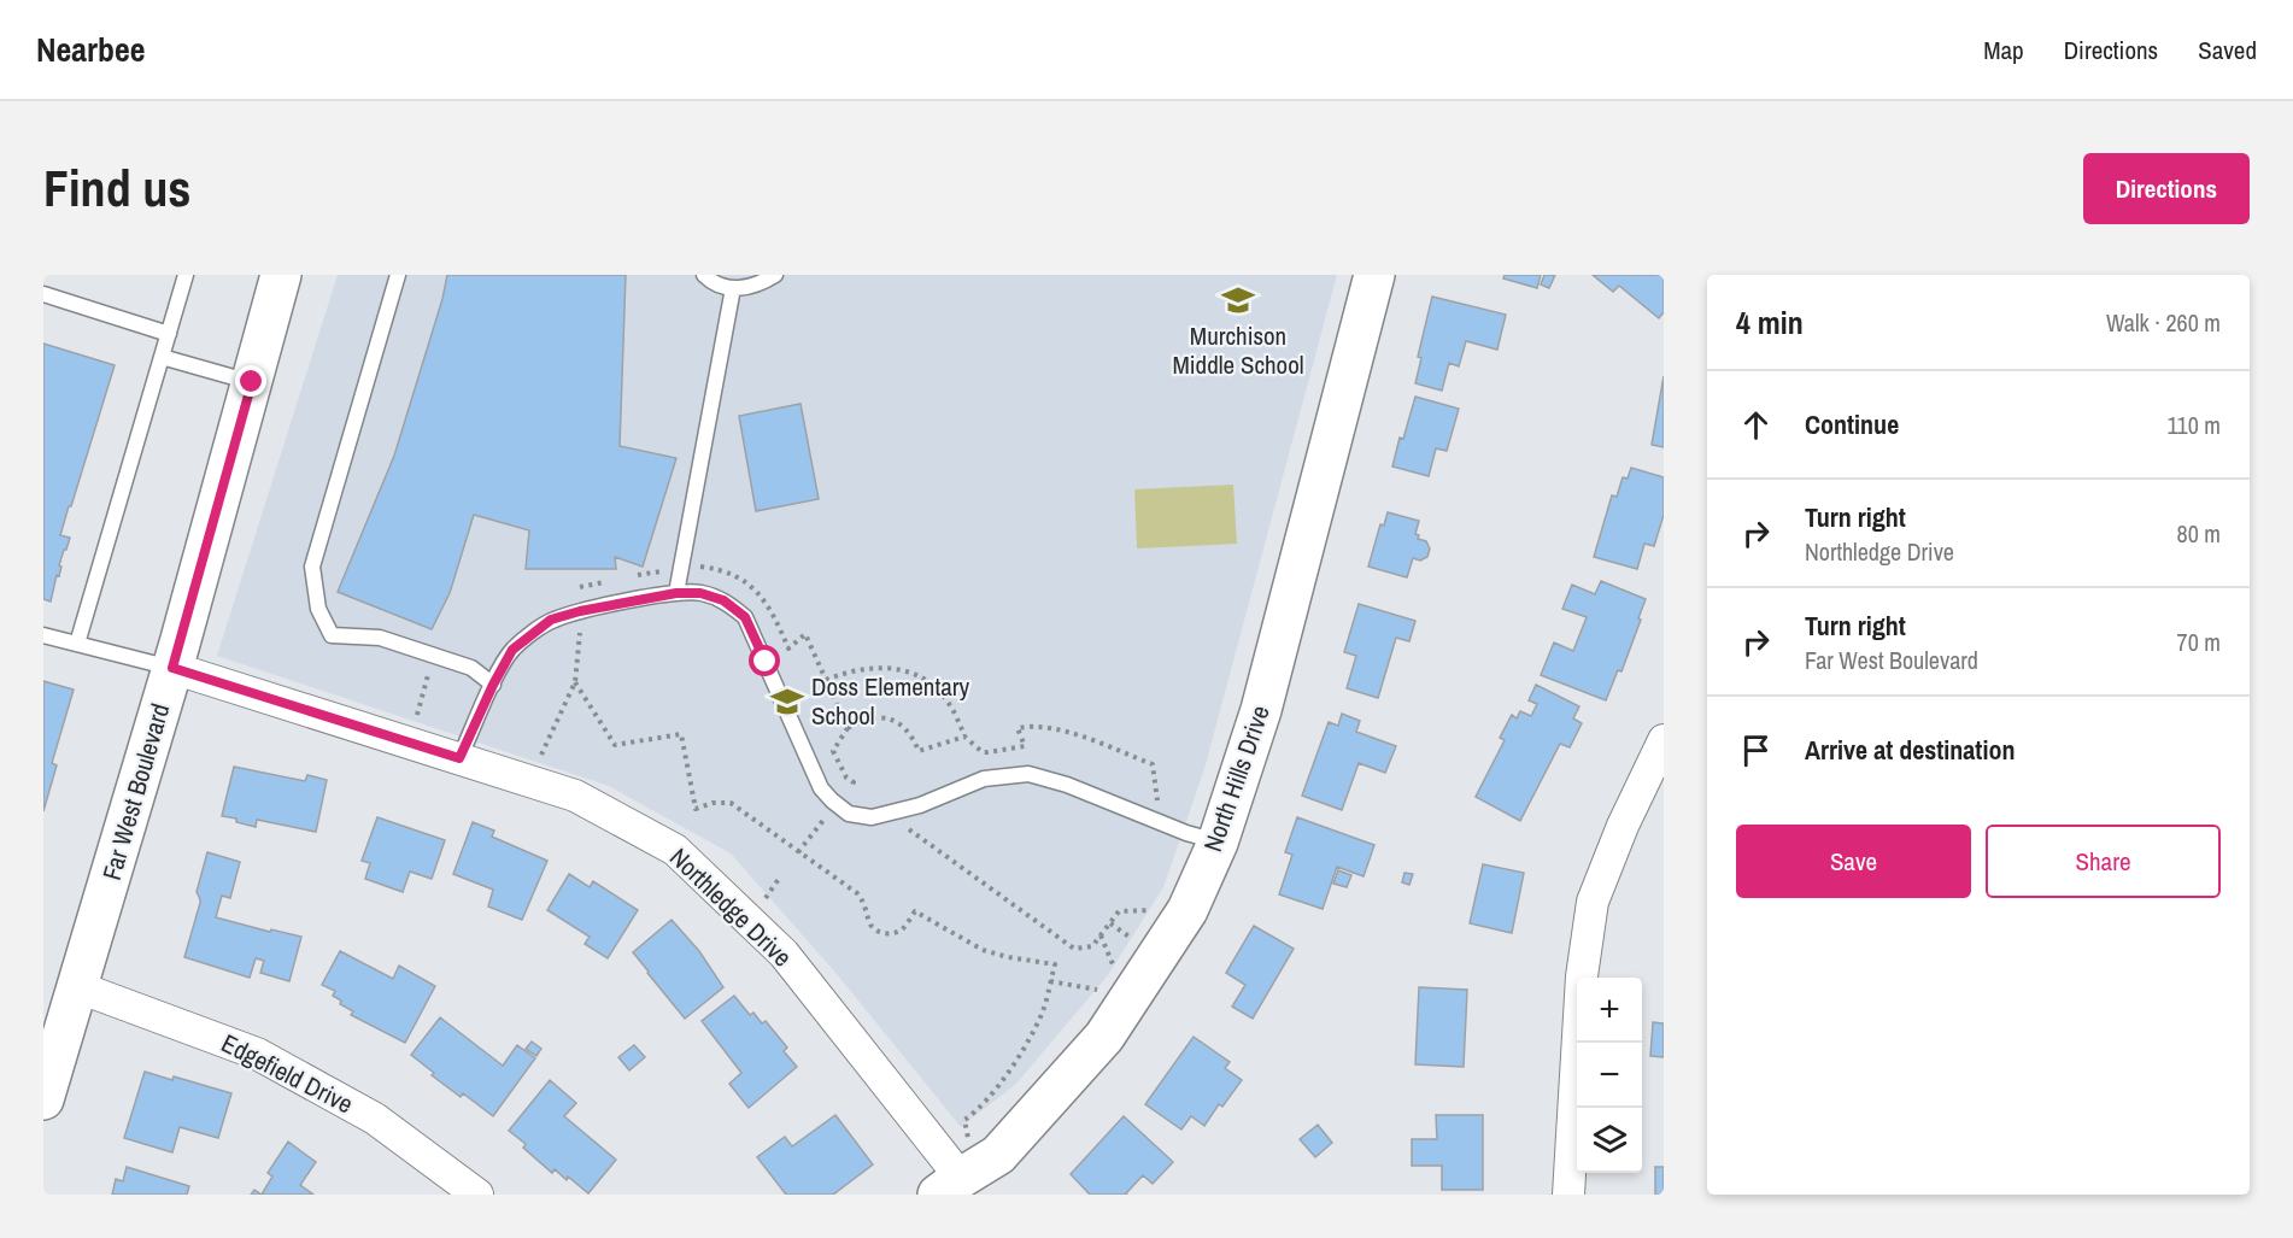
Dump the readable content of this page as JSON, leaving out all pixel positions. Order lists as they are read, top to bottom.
{
  "streets": {
    "street": [
      "North Hills Drive",
      "Far West Boulevard",
      "Northledge Drive",
      "Edgefield Drive"
    ]
  },
  "crossings": [
    ["North Hills Drive", "Northledge Drive"],
    ["Far West Boulevard", "Northledge Drive"],
    ["Far West Boulevard", "Edgefield Drive"]
  ],
  "places": {
    "school or university": ["Murchison Middle School", "Doss Elementary School"]
  },
  "page": {
    "header": "Nearbee",
    "nav": ["Map", "Directions", "Saved"],
    "buttons": [
      "Directions",
      ["Save", "Share"]
    ],
    "title": "Find us",
    "heading": ["4 min", "Walk · 260 m"],
    "list": [
      ["Continue", "110 m"],
      ["Turn right", "Northledge Drive", "80 m"],
      ["Turn right", "Far West Boulevard", "70 m"],
      "Arrive at destination"
    ],
    "map_buttons": ["+", "−"]
  }
}
